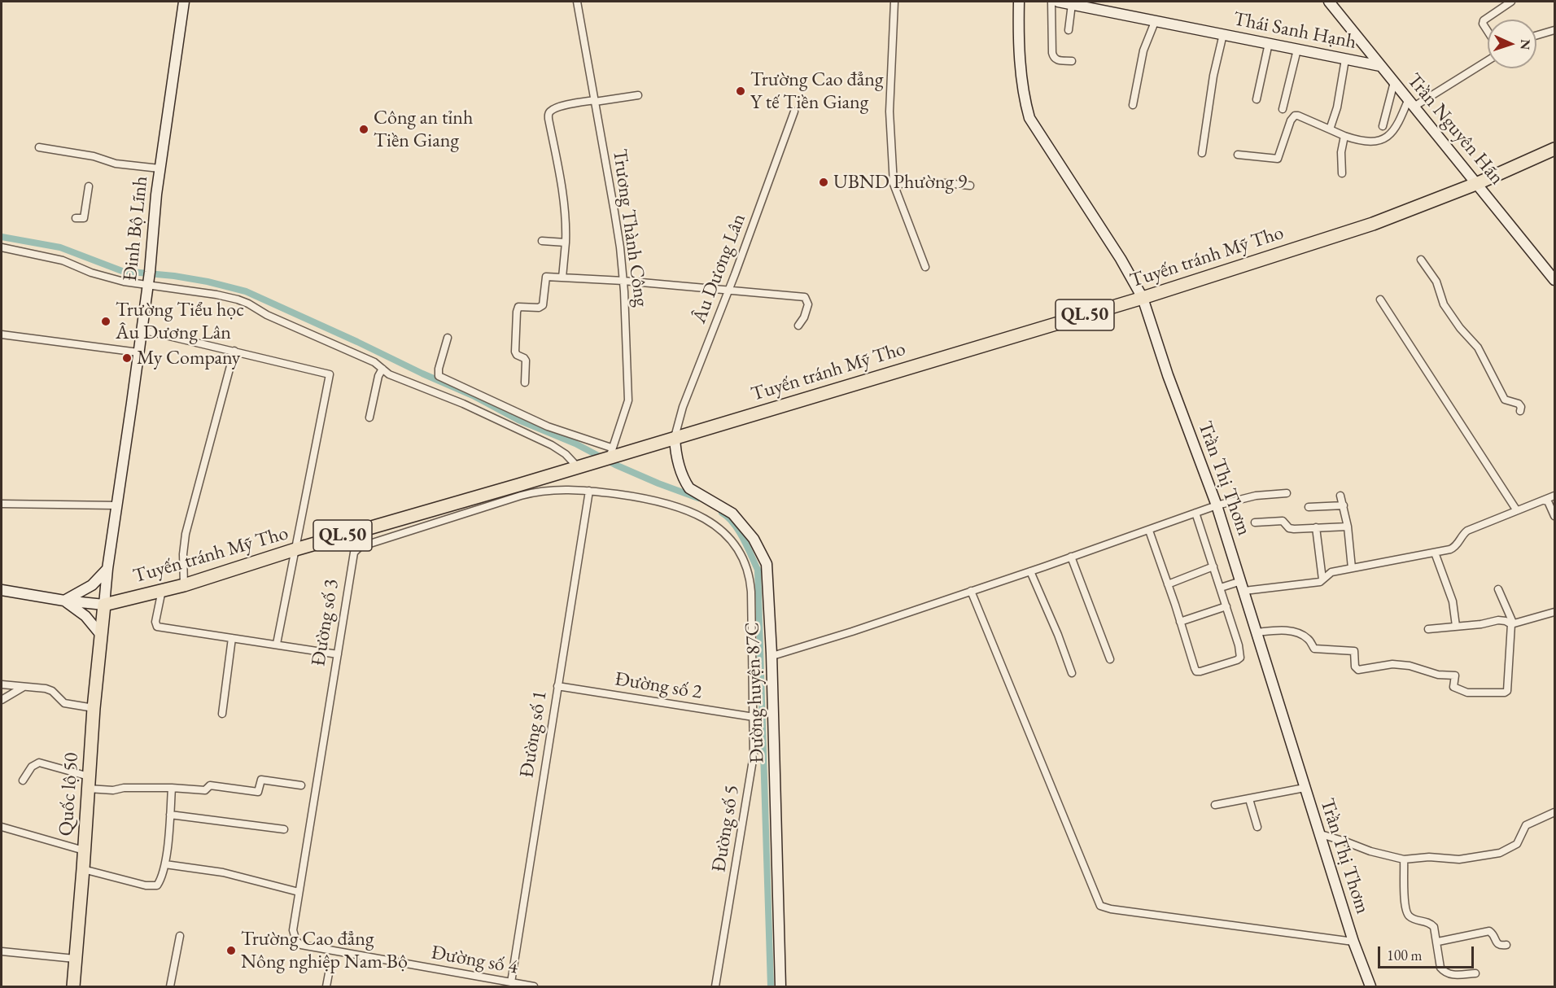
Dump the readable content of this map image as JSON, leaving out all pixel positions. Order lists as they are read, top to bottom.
{
  "streets": {
    "highway": ["Tuyến tránh Mỹ Tho", "QL.50", "Quốc lộ 50"],
    "street": [
      "Thái Sanh Hạnh",
      "Trần Nguyên Hãn",
      "Trương Thành Công",
      "Đinh Bộ Lĩnh",
      "Âu Dương Lân",
      "Trần Thị Thơm",
      "Đường số 3",
      "Đường số 2",
      "Đường huyện 87C",
      "Đường số 1",
      "Đường số 5",
      "Đường số 4"
    ]
  },
  "crossings": [
    ["Thái Sanh Hạnh", "Trần Nguyên Hãn"],
    ["Trần Nguyên Hãn", "Tuyến tránh Mỹ Tho"],
    ["Trương Thành Công", "Tuyến tránh Mỹ Tho"],
    ["Đinh Bộ Lĩnh", "Tuyến tránh Mỹ Tho"],
    ["Đinh Bộ Lĩnh", "Quốc lộ 50"],
    ["Tuyến tránh Mỹ Tho", "Âu Dương Lân"],
    ["Tuyến tránh Mỹ Tho", "Trần Thị Thơm"],
    ["Tuyến tránh Mỹ Tho", "Đường số 3"],
    ["Tuyến tránh Mỹ Tho", "Đường huyện 87C"],
    ["Tuyến tránh Mỹ Tho", "Quốc lộ 50"],
    ["Âu Dương Lân", "Đường huyện 87C"],
    ["Đường số 3", "Đường số 1"],
    ["Đường số 3", "Đường số 5"],
    ["Đường số 3", "Đường số 4"],
    ["Đường số 2", "Đường số 1"],
    ["Đường số 2", "Đường số 5"],
    ["Đường số 1", "Đường số 5"],
    ["Đường số 1", "Đường số 4"]
  ],
  "places": [
    "Trường Cao đẳng Y tế Tiền Giang",
    "Công an tỉnh Tiền Giang",
    "UBND Phường 9",
    "Trường Tiểu học Âu Dương Lân",
    "My Company",
    "Trường Cao đẳng Nông nghiệp Nam Bộ"
  ],
  "scale_bar": "100 m",
  "north": "right"
}
